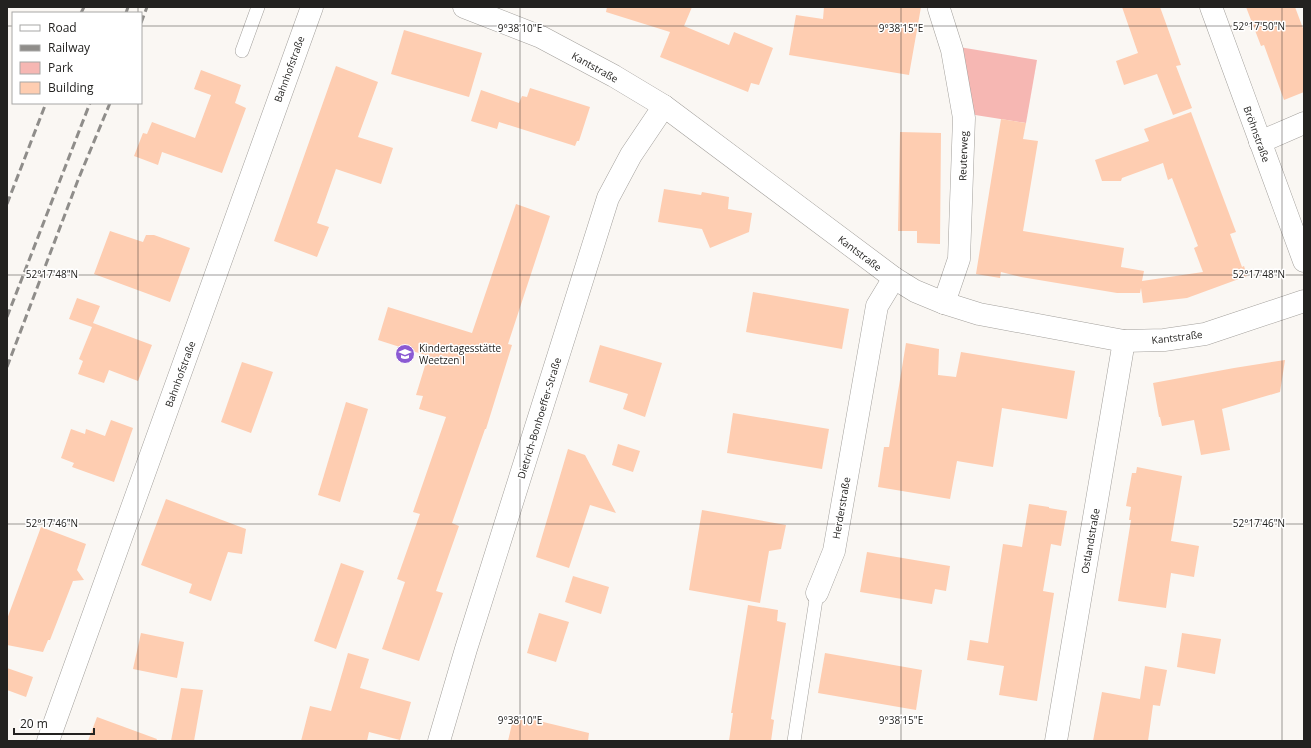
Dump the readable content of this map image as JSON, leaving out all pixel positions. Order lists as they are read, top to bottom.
{
  "streets": {
    "street": [
      "Kantstraße",
      "Bahnhofstraße",
      "Bröhnstraße",
      "Reuterweg",
      "Dietrich-Bonhoeffer-Straße",
      "Herderstraße",
      "Ostlandstraße"
    ]
  },
  "crossings": [
    ["Kantstraße", "Reuterweg"],
    ["Kantstraße", "Dietrich-Bonhoeffer-Straße"],
    ["Kantstraße", "Herderstraße"],
    ["Kantstraße", "Ostlandstraße"]
  ],
  "places": {
    "school or university": ["Kindertagesstätte Weetzen I"]
  },
  "legend": [
    "Road",
    "Railway",
    "Park",
    "Building"
  ],
  "scale_bar": "20 m",
  "coordinates": [
    "52°17'50\"N",
    "9°38'10\"E",
    "9°38'15\"E",
    "52°17'48\"N",
    "52°17'46\"N"
  ]
}
